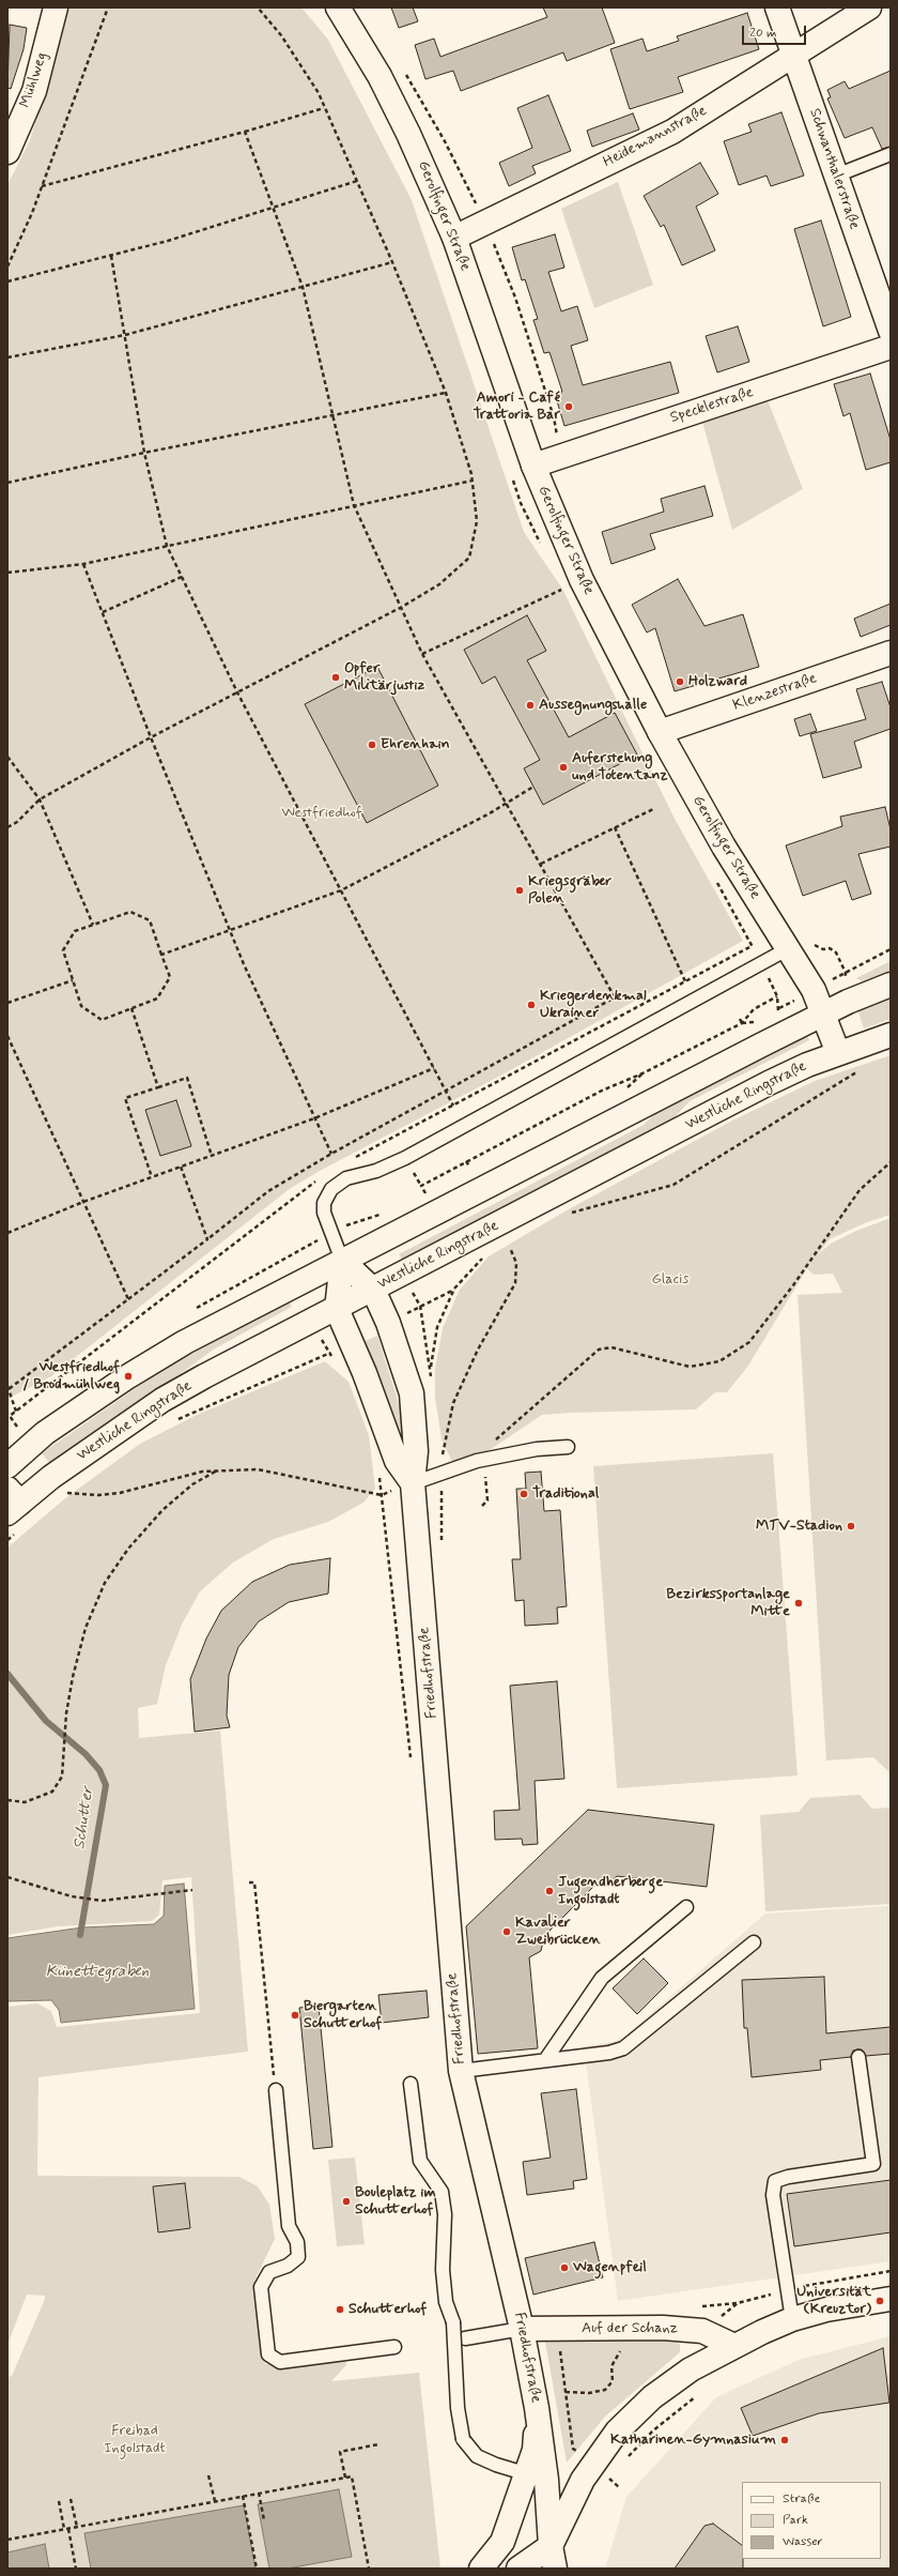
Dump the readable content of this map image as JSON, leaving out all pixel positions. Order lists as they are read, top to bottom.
{
  "streets": {
    "street": [
      "Mühlweg",
      "Heidemannstraße",
      "Schwanthalerstraße",
      "Gerolfinger Straße",
      "Specklestraße",
      "Klenzestraße",
      "Westliche Ringstraße",
      "Friedhofstraße",
      "Auf der Schanz"
    ]
  },
  "crossings": [
    ["Heidemannstraße", "Schwanthalerstraße"],
    ["Heidemannstraße", "Gerolfinger Straße"],
    ["Gerolfinger Straße", "Specklestraße"],
    ["Gerolfinger Straße", "Klenzestraße"],
    ["Gerolfinger Straße", "Westliche Ringstraße"],
    ["Westliche Ringstraße", "Friedhofstraße"],
    ["Friedhofstraße", "Auf der Schanz"]
  ],
  "water": ["Schutter", "Künettegraben"],
  "parks": ["Westfriedhof", "Glacis", "Freibad Ingolstadt"],
  "places": [
    "Amori - Café Trattoria Bar",
    "Opfer Militärjustiz",
    "Holzward",
    "Aussegnungshalle",
    "Ehrenhain",
    "Auferstehung und Totentanz",
    "Kriegsgräber Polen",
    "Kriegerdenkmal Ukrainer",
    "Westfriedhof / Brodmühlweg",
    "Traditional",
    "MTV-Stadion",
    "Bezirkssportanlage Mitte",
    "Jugendherberge Ingolstadt",
    "Kavalier Zweibrücken",
    "Biergarten Schutterhof",
    "Bouleplatz im Schutterhof",
    "Wagenpfeil",
    "Universität (Kreuztor)",
    "Schutterhof",
    "Katharinen-Gymnasium"
  ],
  "legend": ["Straße", "Park", "Wasser"],
  "scale_bar": "20 m"
}
